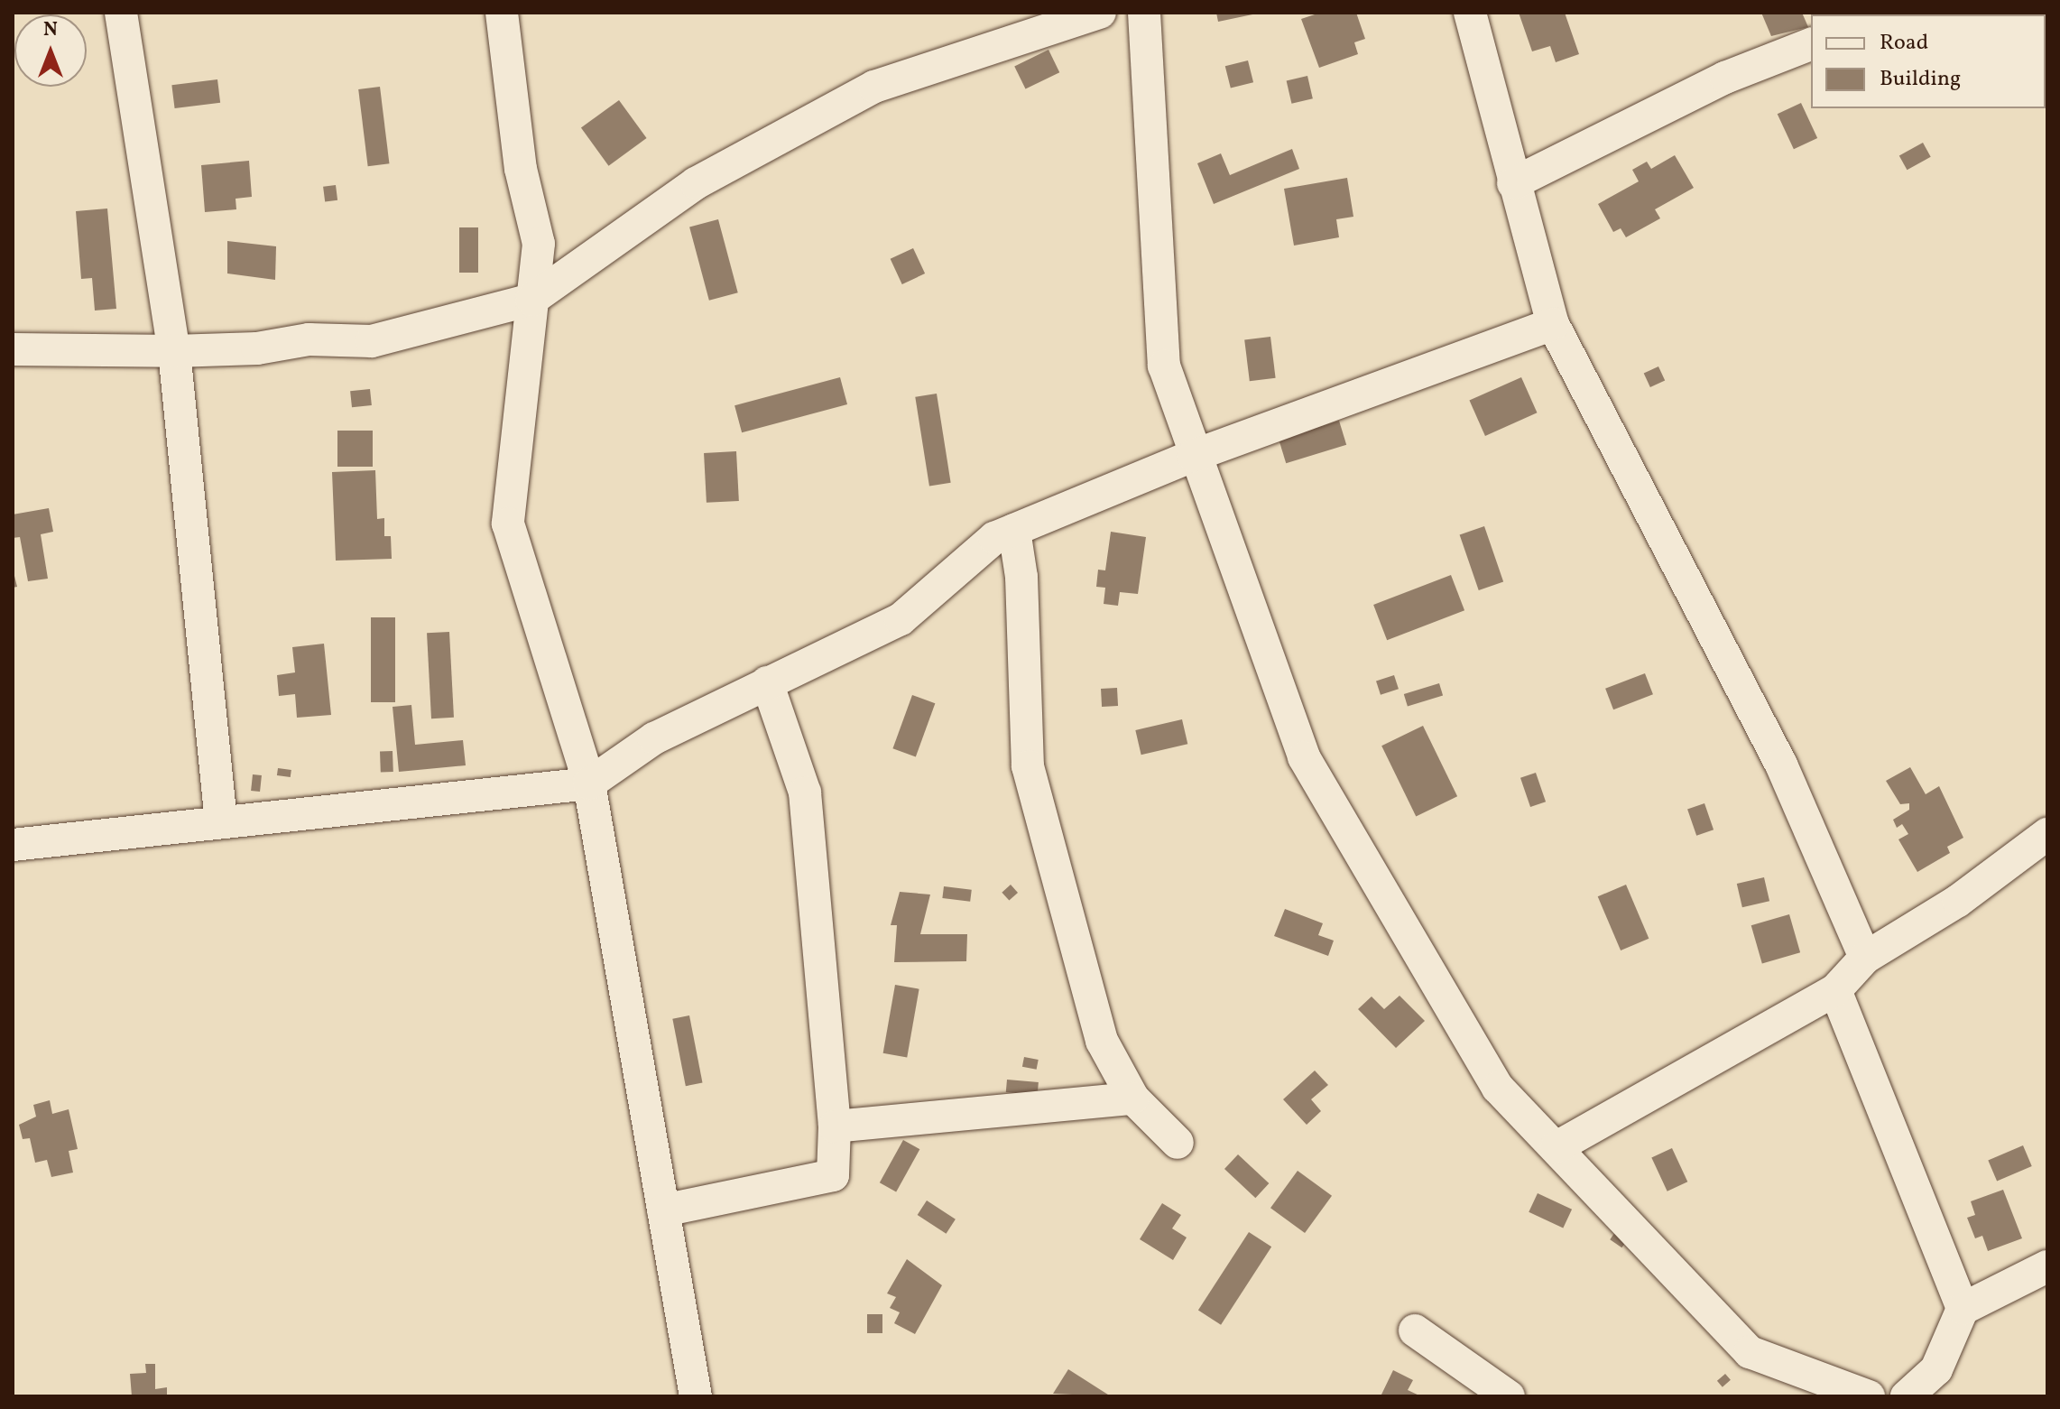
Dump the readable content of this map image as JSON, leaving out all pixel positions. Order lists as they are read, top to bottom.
{
  "legend": ["Road", "Building"],
  "north": "top"
}
